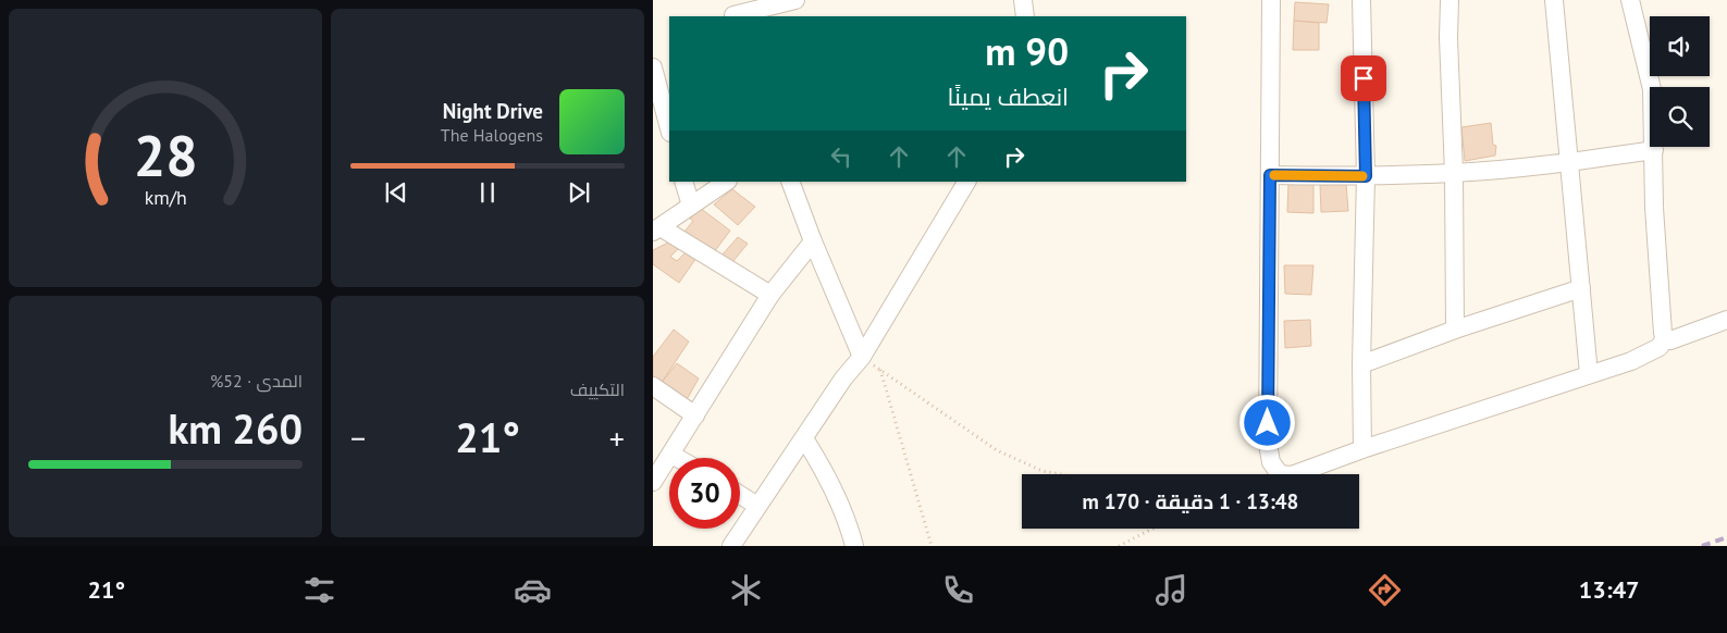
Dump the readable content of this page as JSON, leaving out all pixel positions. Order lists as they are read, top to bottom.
{
  "page": {
    "turn": ["90 m", "انعطف يمينًا"],
    "song": ["Night Drive", "The Halogens"],
    "tile": [
      "التكييف",
      ["المدى · 52%", "260 km"]
    ],
    "heat": ["−", "21°", "+"],
    "limit": "30",
    "trip": "13:48 · 1 دقيقة · 170 m",
    "tabs": ["13:47", "21°"],
    "gauge": ["28", "km/h"]
  }
}
